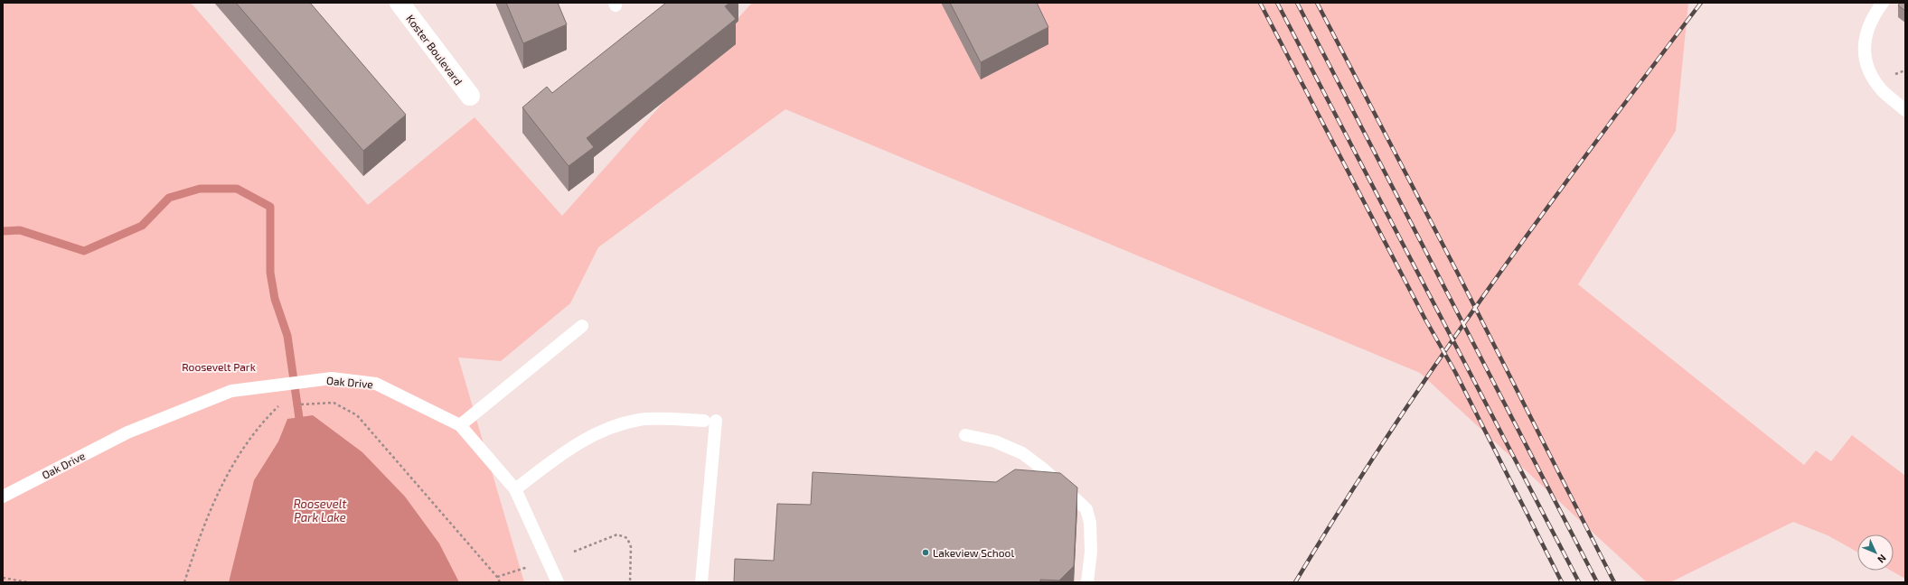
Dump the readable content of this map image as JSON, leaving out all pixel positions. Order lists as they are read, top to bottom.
{
  "streets": {
    "street": ["Koster Boulevard"],
    "lane": ["Oak Drive"]
  },
  "water": ["Roosevelt Park Lake"],
  "parks": ["Roosevelt Park"],
  "places": ["Lakeview School"],
  "north": "bottom right"
}
